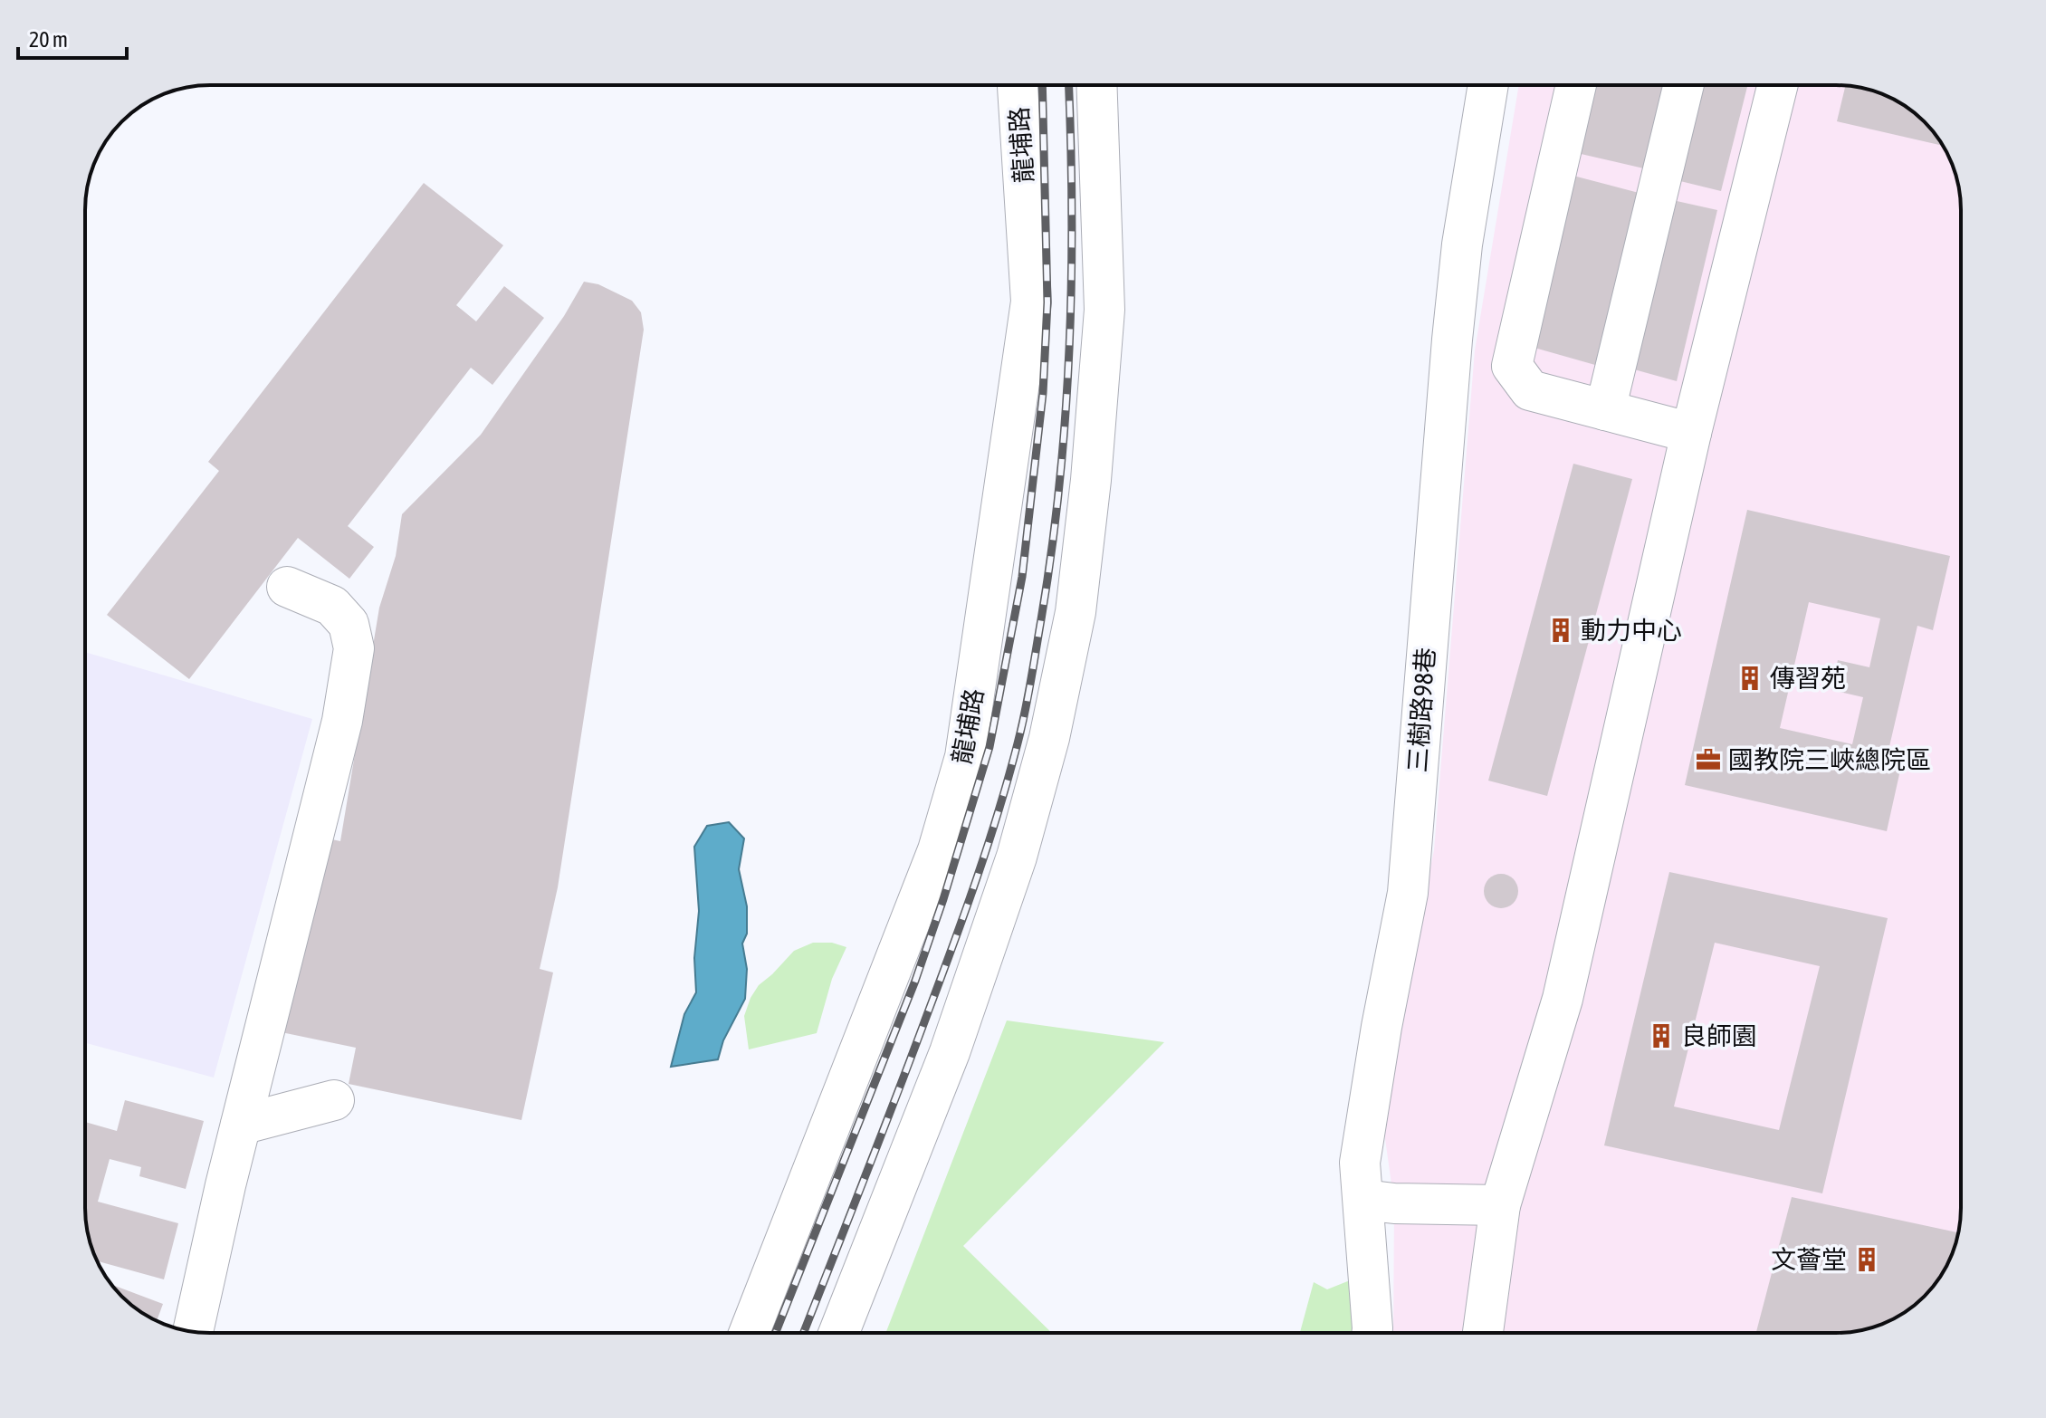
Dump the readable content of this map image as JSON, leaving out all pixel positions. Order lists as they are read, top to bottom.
{
  "streets": {
    "street": ["龍埔路", "三樹路98巷"]
  },
  "places": {
    "building": [
      "動力中心",
      "傳習苑",
      "良師園",
      "文薈堂"
    ],
    "office": ["國教院三峽總院區"]
  },
  "scale_bar": "20 m"
}
